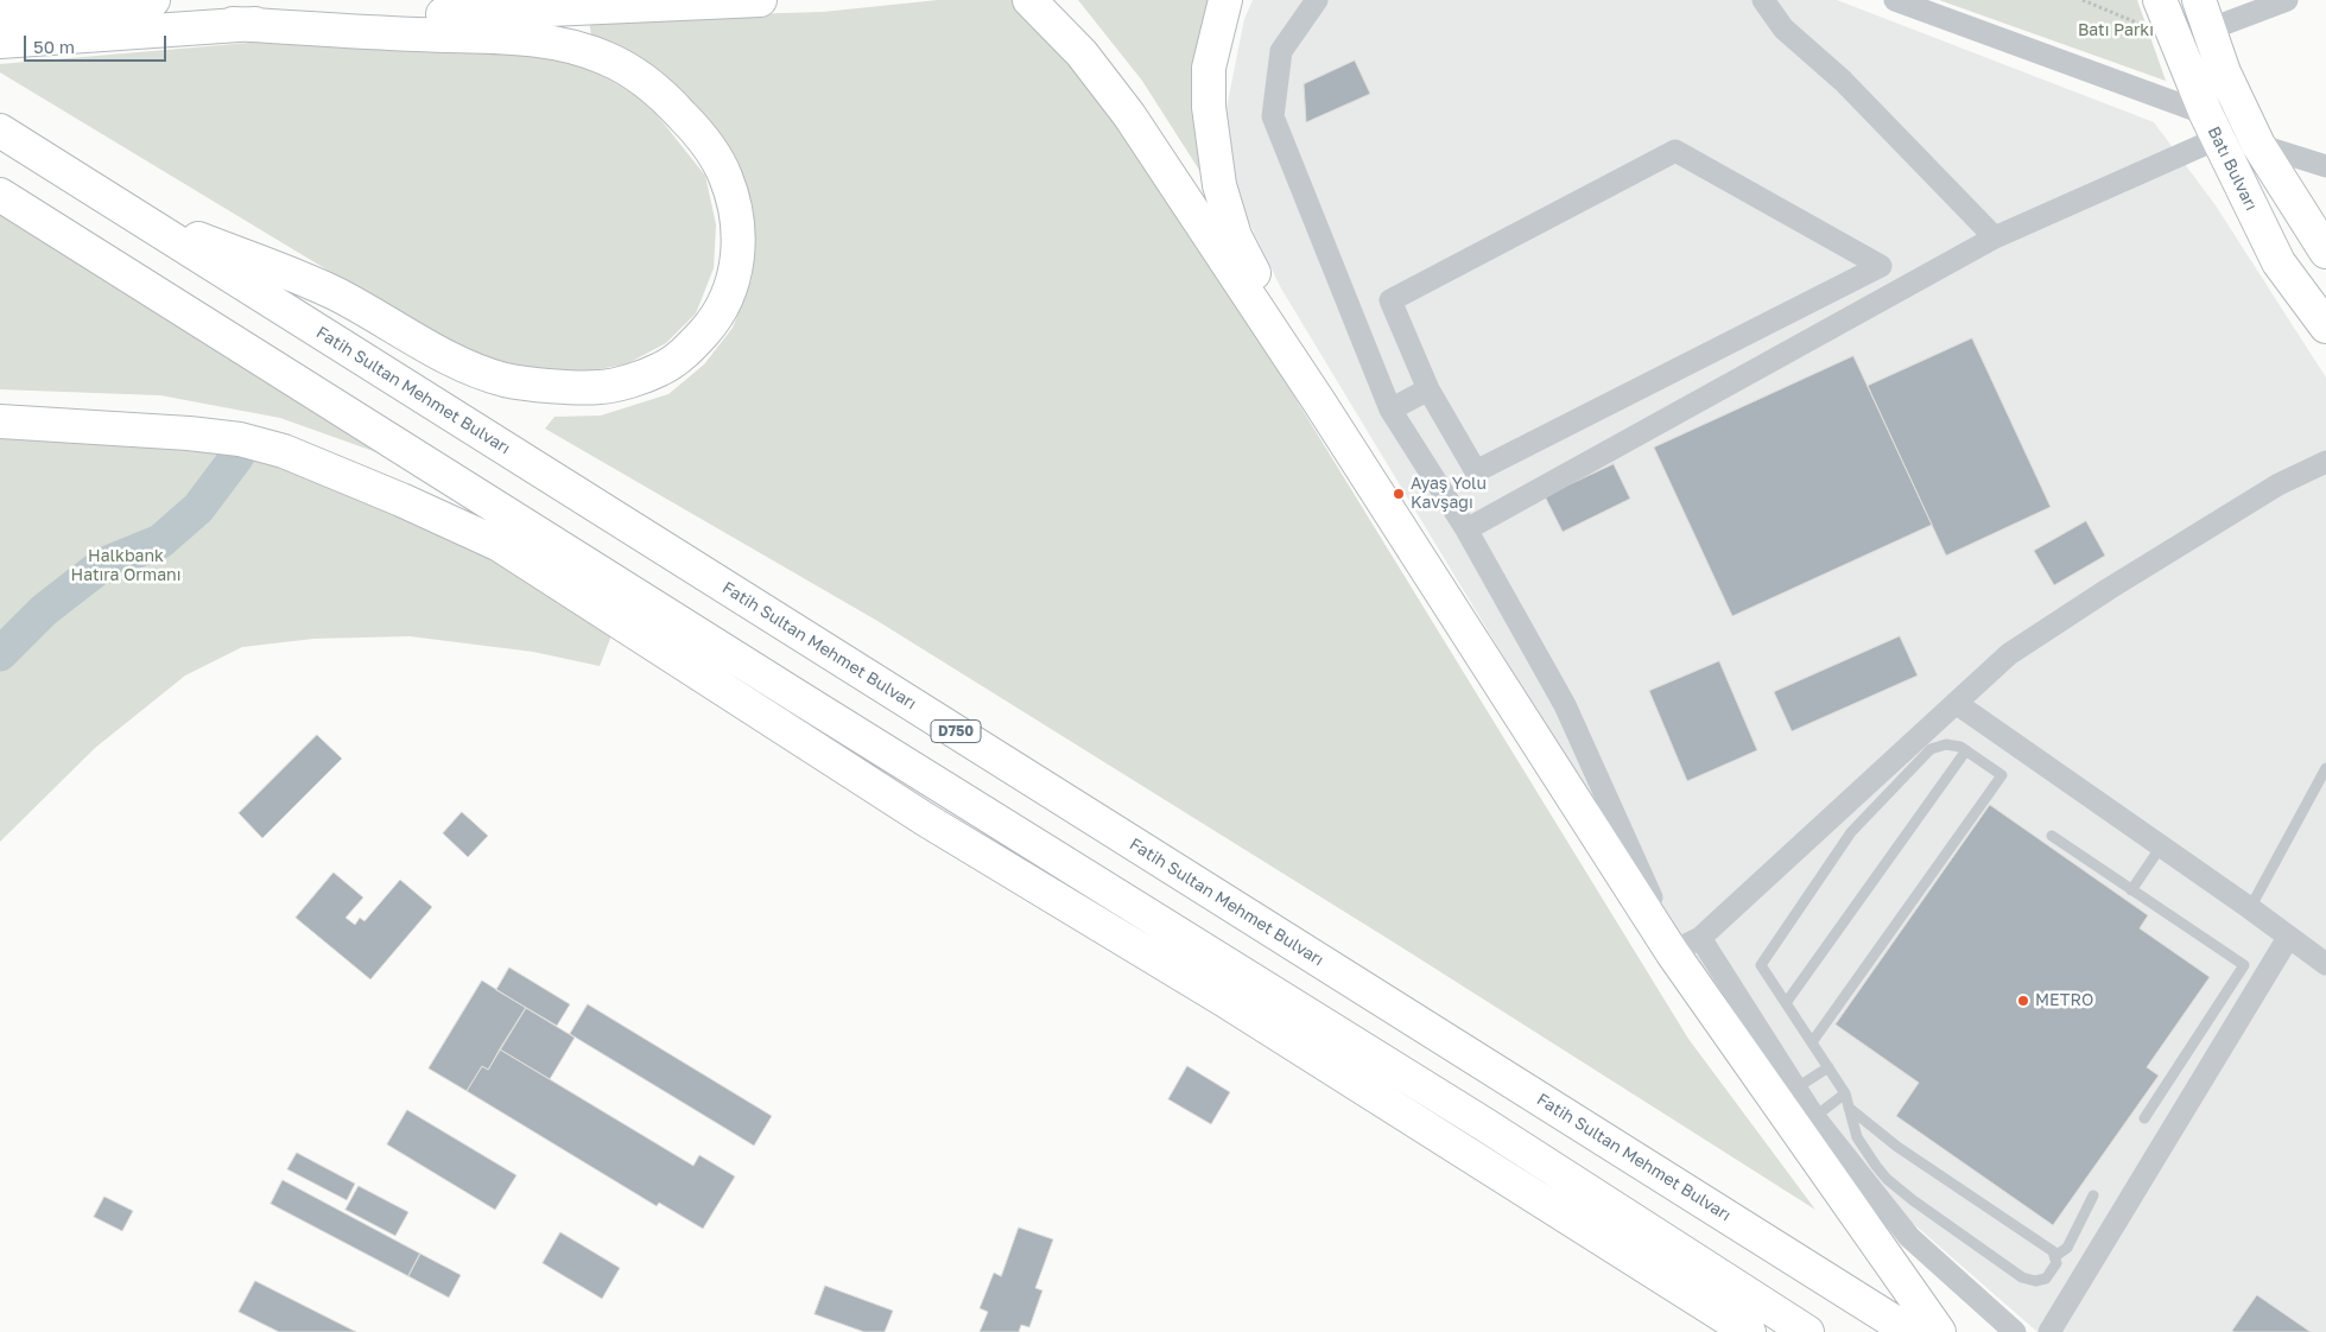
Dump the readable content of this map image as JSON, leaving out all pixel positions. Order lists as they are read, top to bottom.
{
  "streets": {
    "main road": ["Batı Bulvarı", "Fatih Sultan Mehmet Bulvarı", "D750"]
  },
  "parks": ["Batı Parkı", "Halkbank Hatıra Ormanı"],
  "places": ["Ayaş Yolu Kavşağı", "METRO"],
  "scale_bar": "50 m"
}
